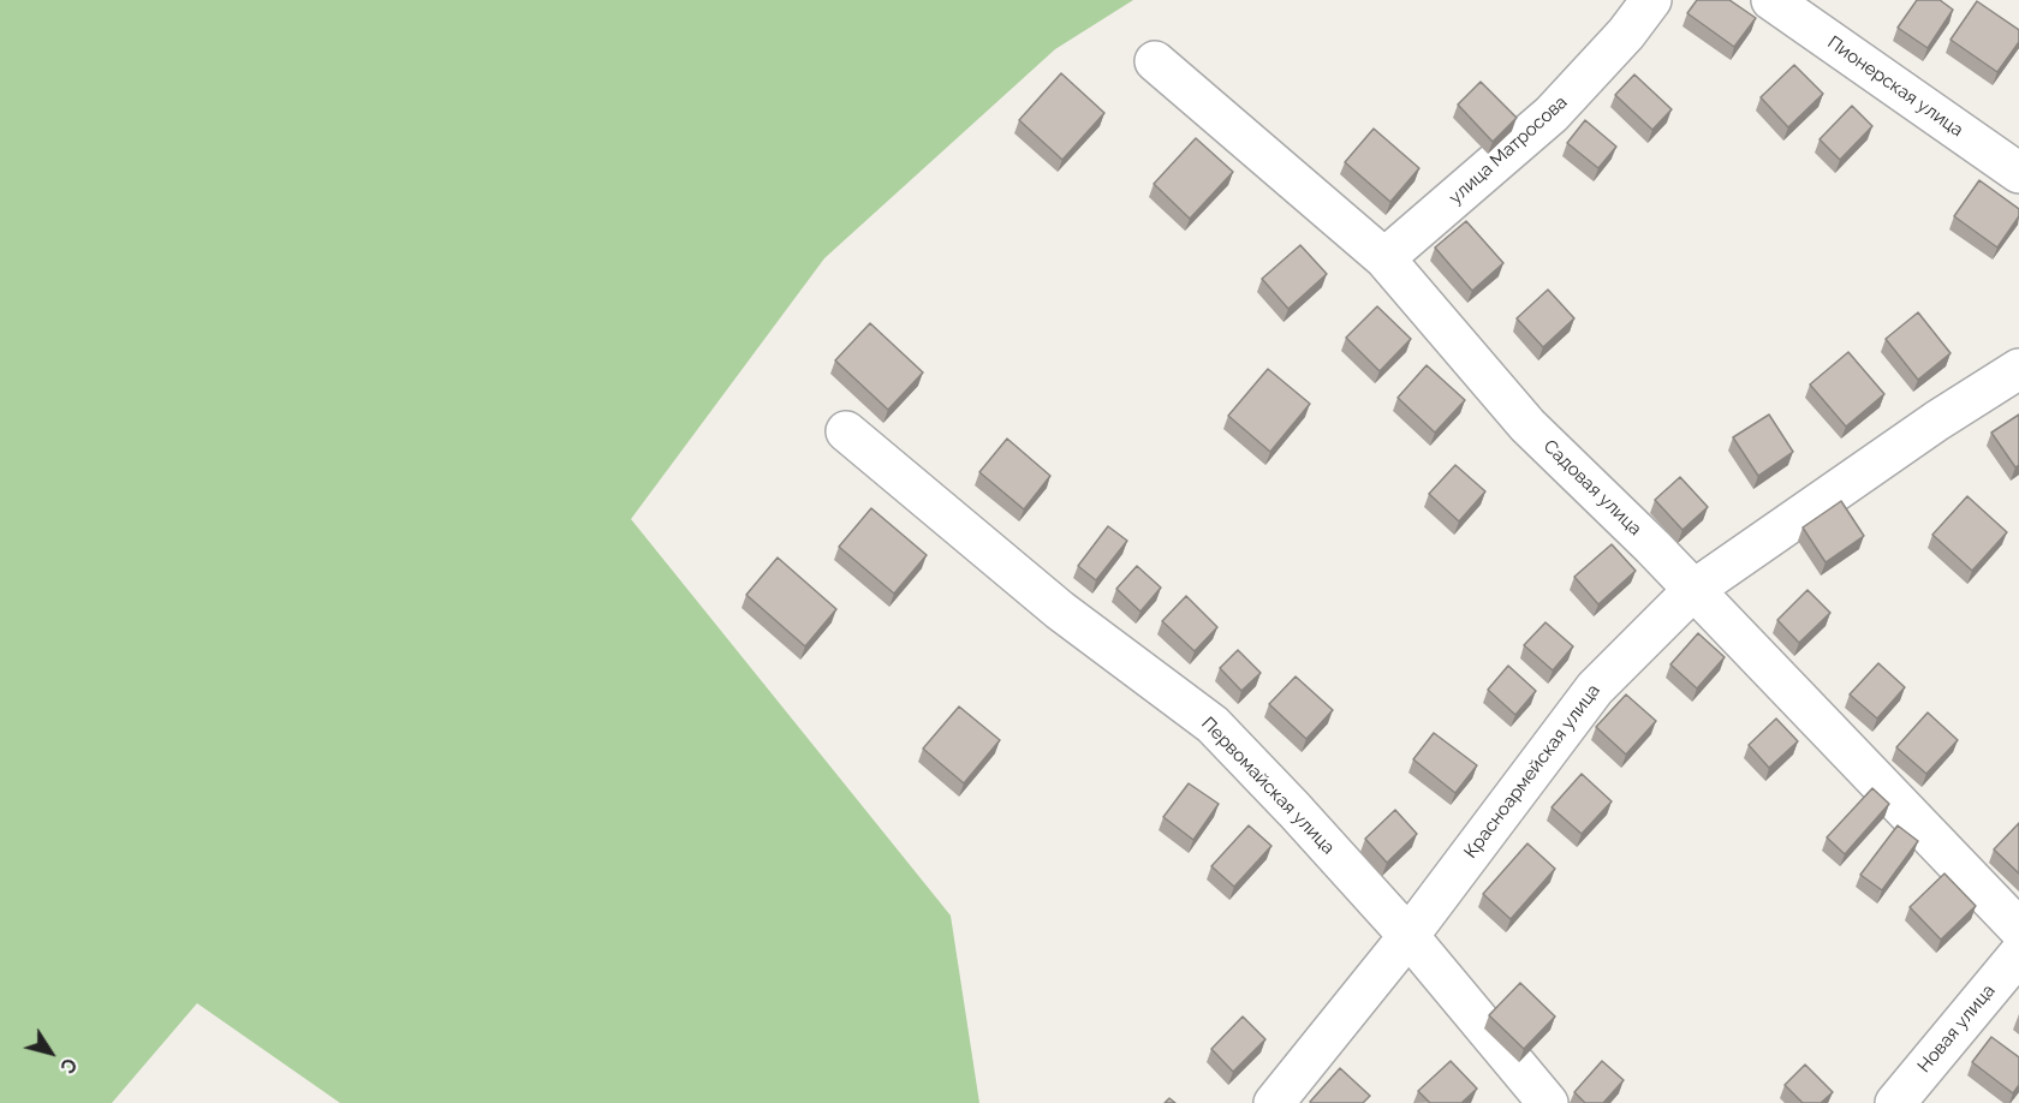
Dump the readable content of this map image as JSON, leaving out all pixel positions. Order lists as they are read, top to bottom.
{
  "streets": {
    "street": [
      "Пионерская улица",
      "улица Матросова",
      "Садовая улица",
      "Красноармейская улица",
      "Первомайская улица",
      "Новая улица"
    ]
  },
  "crossings": [
    ["улица Матросова", "Садовая улица"],
    ["Садовая улица", "Красноармейская улица"],
    ["Красноармейская улица", "Первомайская улица"]
  ],
  "north": "bottom right"
}
